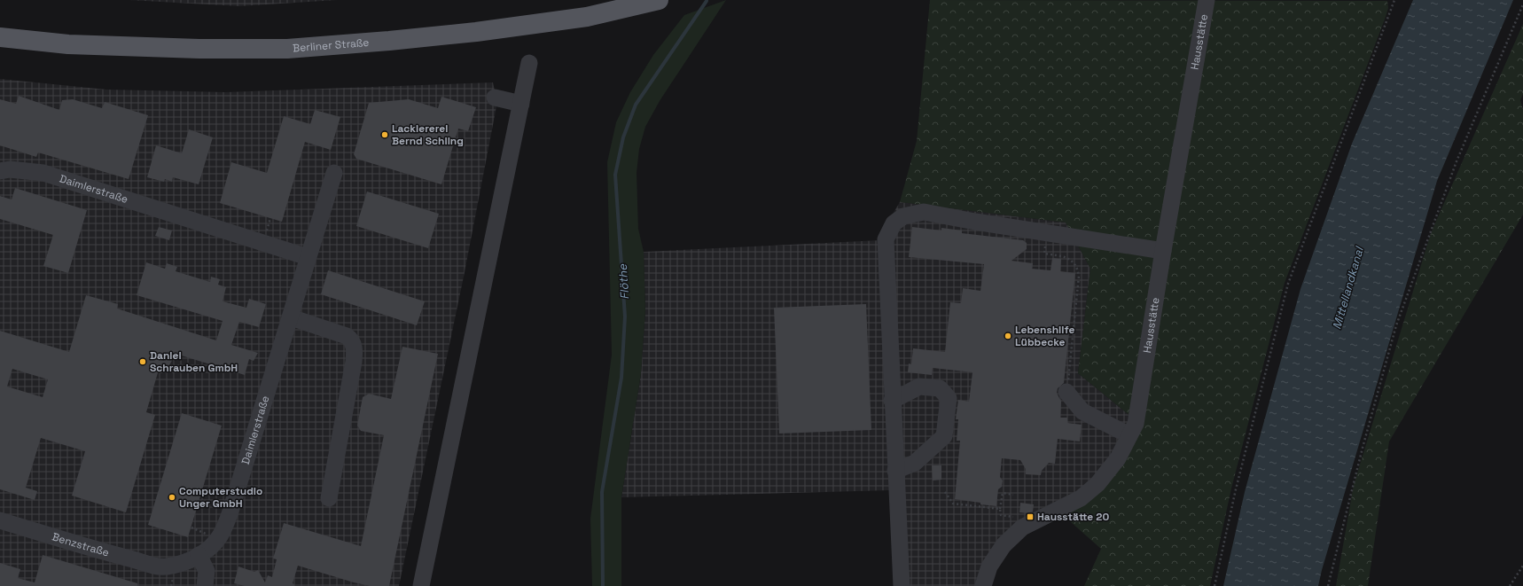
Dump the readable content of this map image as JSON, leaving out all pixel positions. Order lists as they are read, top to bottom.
{
  "streets": {
    "main road": ["Berliner Straße"],
    "street": ["Hausstätte", "Daimlerstraße", "Benzstraße"]
  },
  "crossings": [
    ["Daimlerstraße", "Benzstraße"]
  ],
  "water": ["Flöthe", "Mittellandkanal"],
  "places": {
    "other": [
      "Lackiererei Bernd Schling",
      "Lebenshilfe Lübbecke",
      "Daniel Schrauben GmbH",
      "Computerstudio Unger GmbH"
    ],
    "transit": ["Hausstätte 20"]
  }
}
